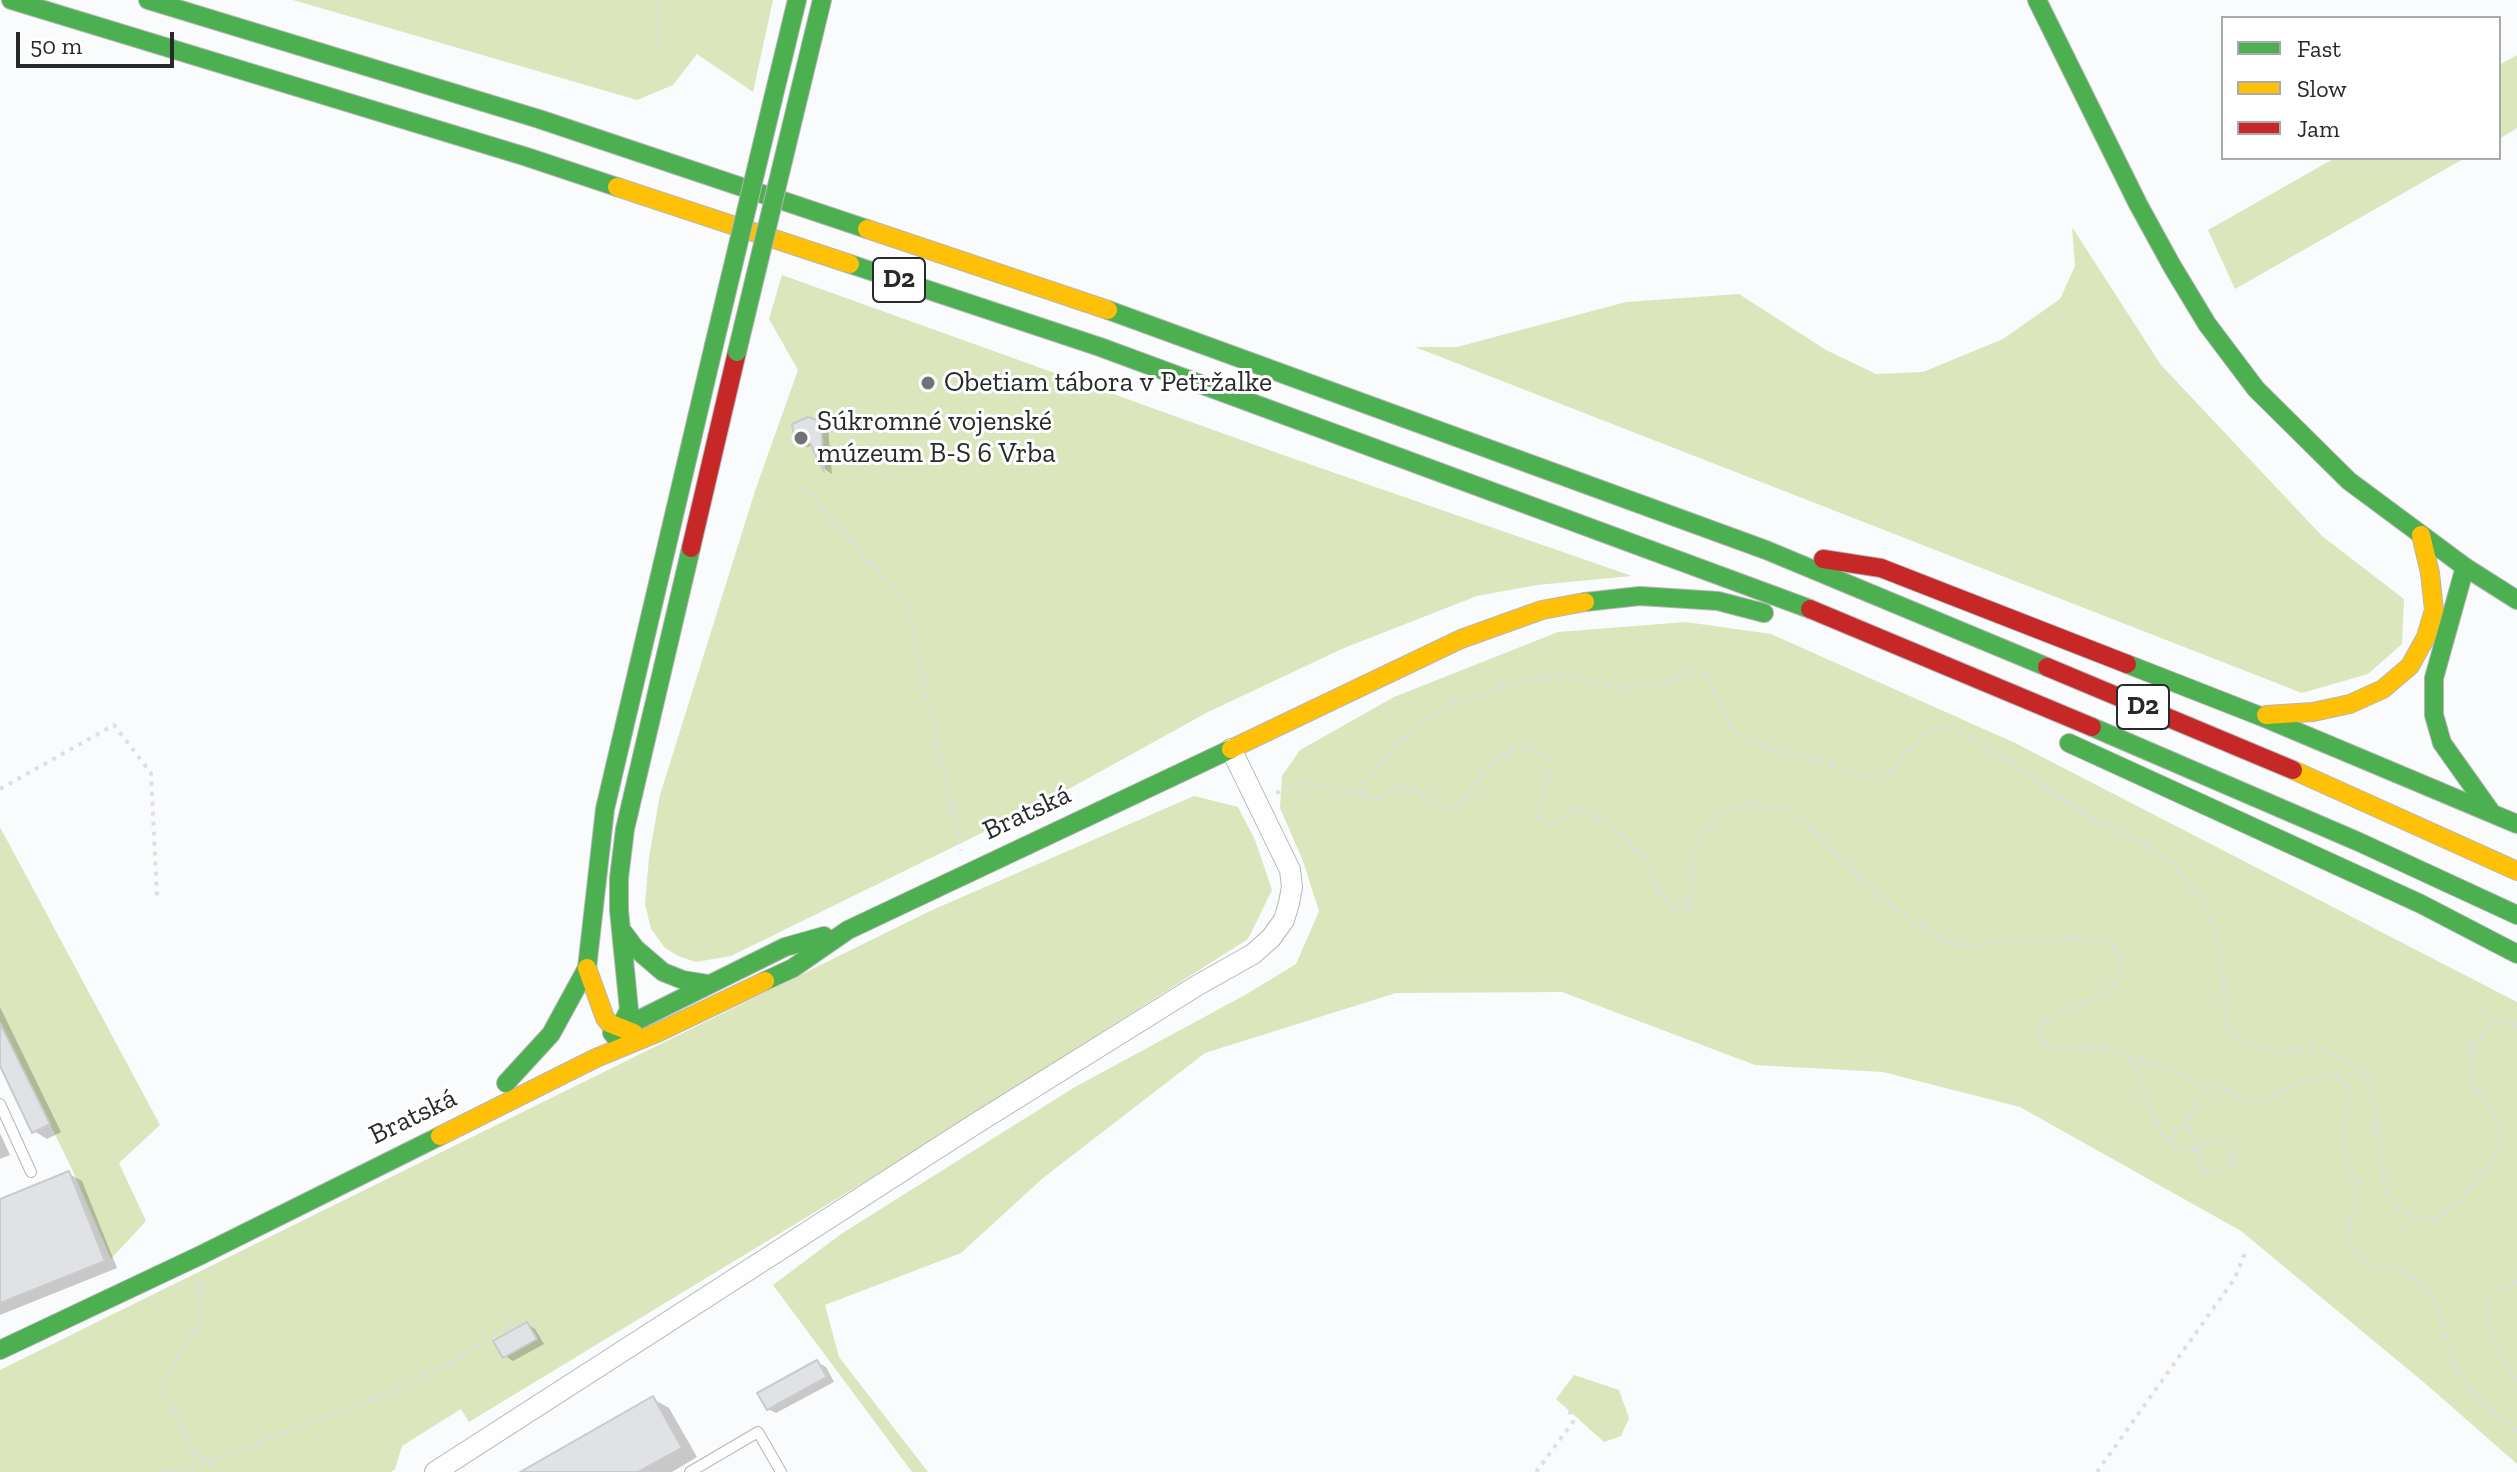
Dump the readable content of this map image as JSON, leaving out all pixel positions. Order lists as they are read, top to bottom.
{
  "streets": {
    "main road": ["D2", "Bratská"]
  },
  "places": ["Obetiam tábora v Petržalke", "Súkromné vojenské múzeum B-S 6 Vrba"],
  "legend": ["Fast", "Slow", "Jam"],
  "scale_bar": "50 m"
}
